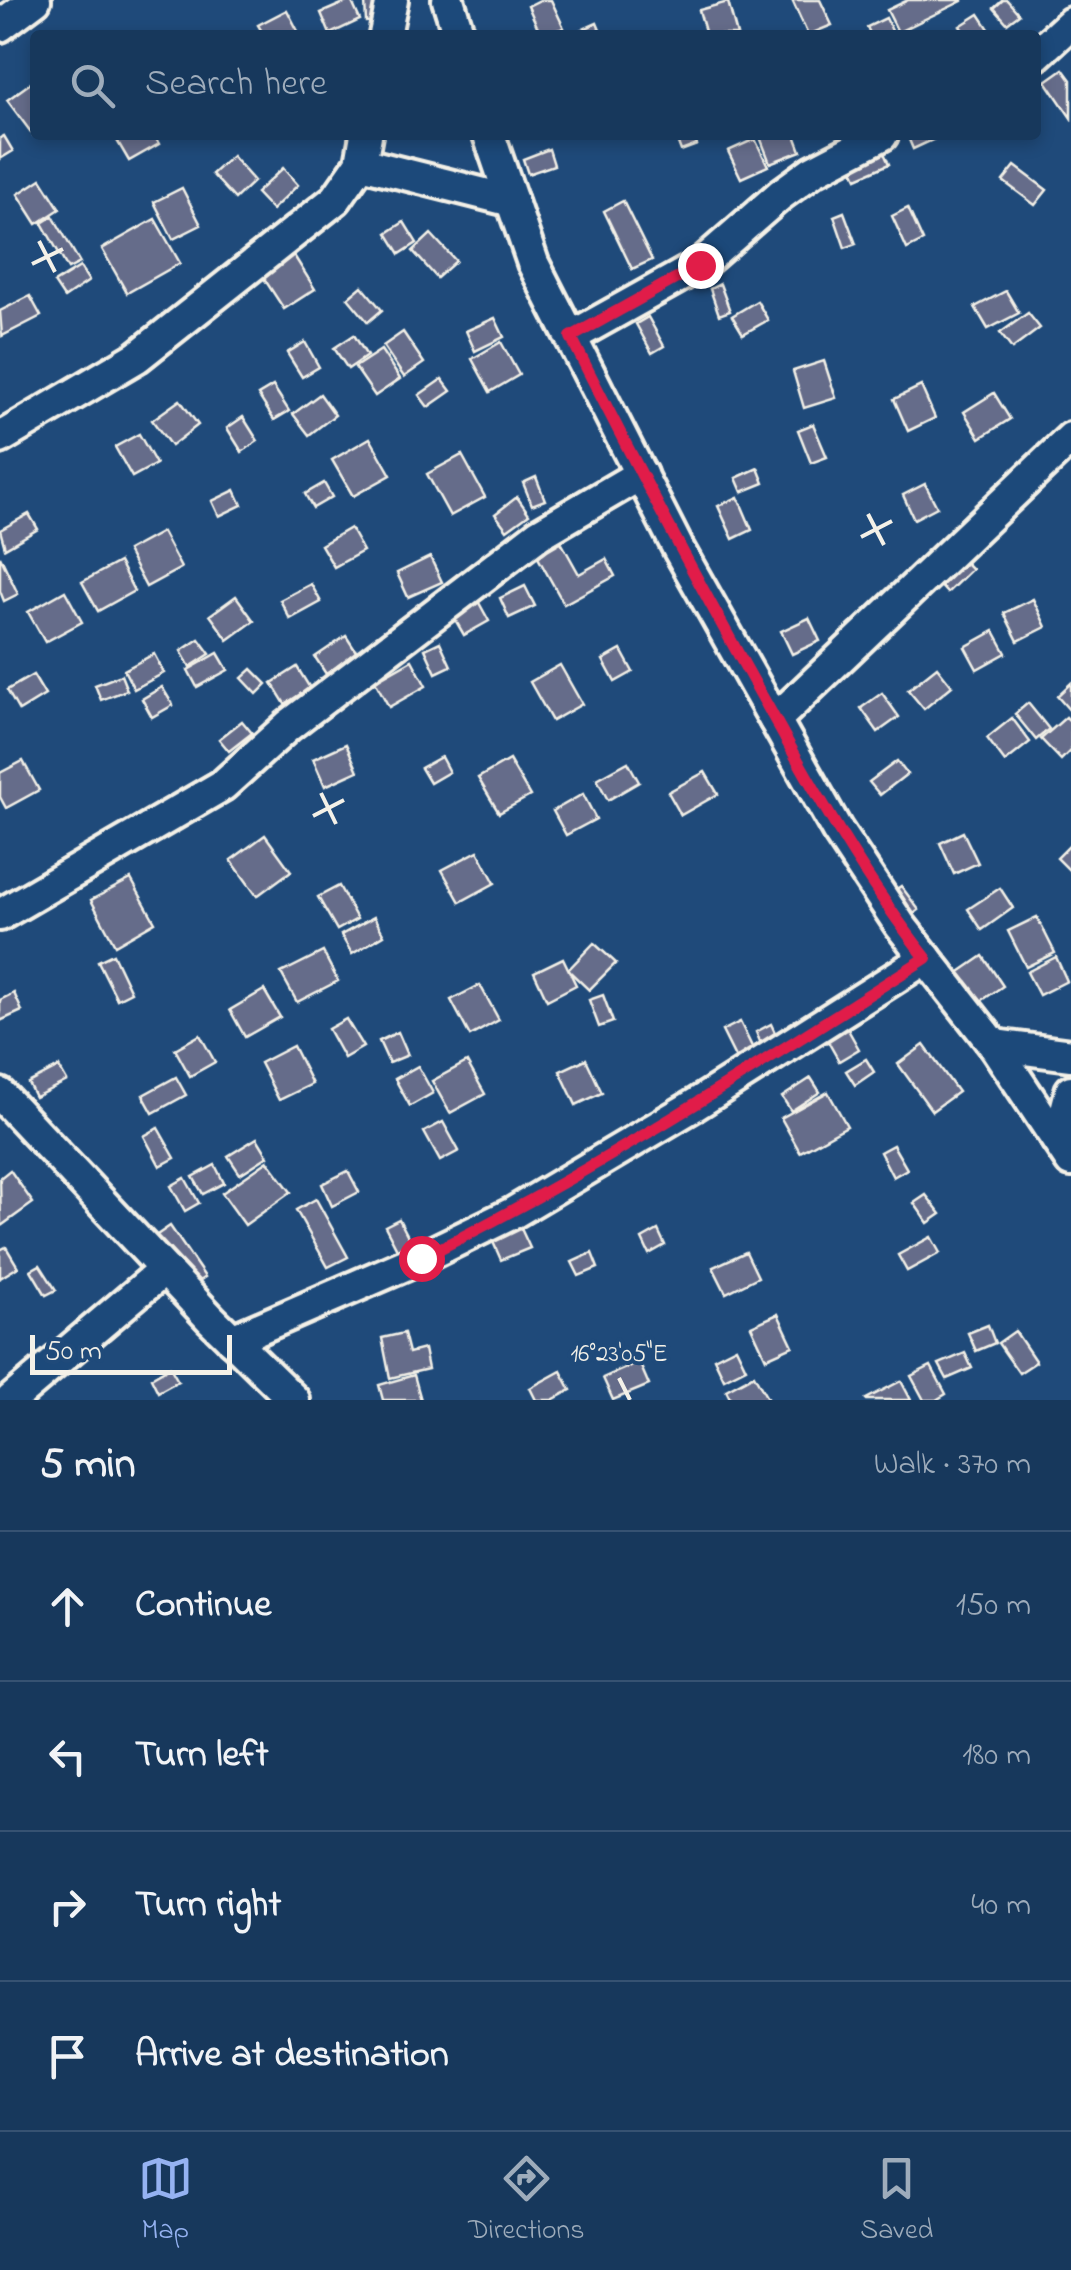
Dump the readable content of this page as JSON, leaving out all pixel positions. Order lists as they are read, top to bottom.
{
  "scale_bar": "50 m",
  "page": {
    "search": "Search here",
    "scale": "50 m",
    "heading": ["5 min", "Walk · 370 m"],
    "list": [
      ["Continue", "150 m"],
      ["Turn left", "180 m"],
      ["Turn right", "40 m"],
      "Arrive at destination"
    ],
    "nav": ["Map", "Directions", "Saved"]
  },
  "coordinates": ["16°23'05\"E"]
}
